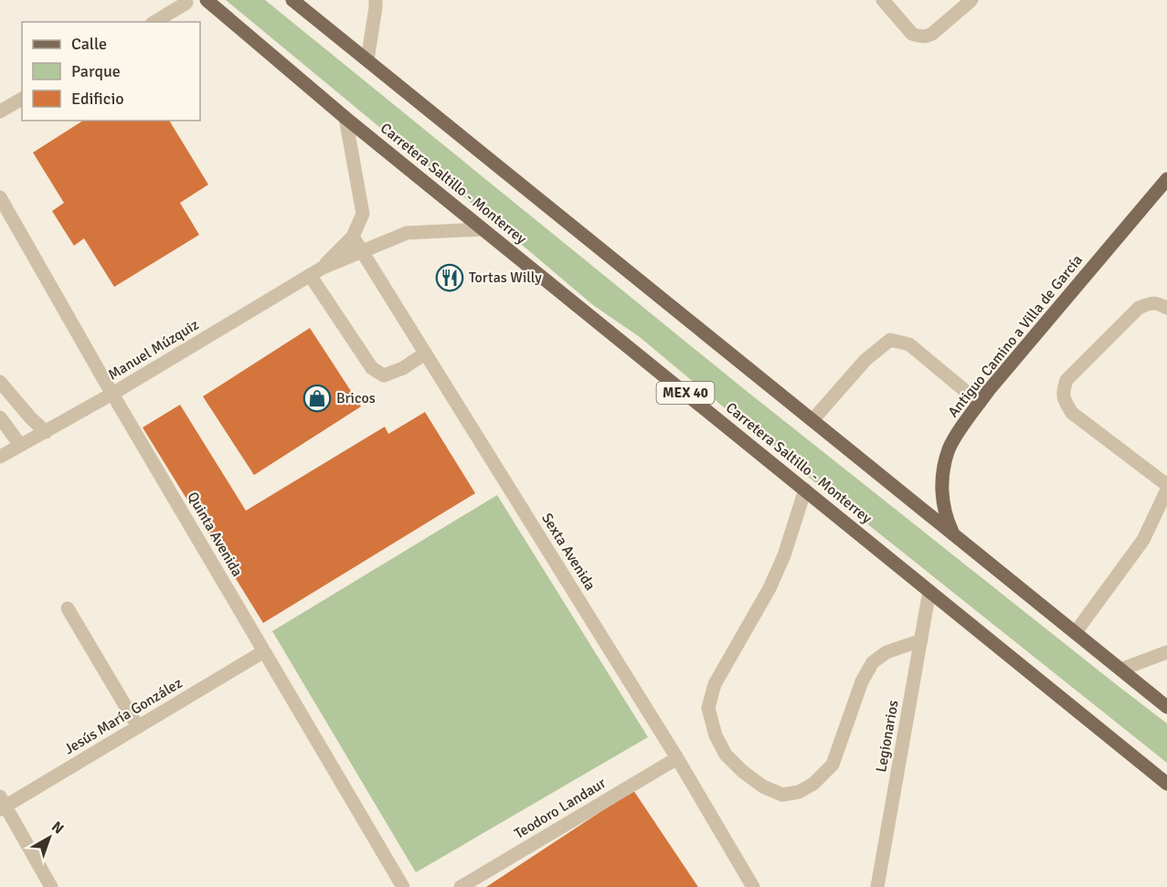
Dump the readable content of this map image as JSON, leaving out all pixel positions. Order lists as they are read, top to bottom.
{
  "streets": {
    "main road": ["Carretera Saltillo - Monterrey", "Antiguo Camino a Villa de García", "MEX 40"],
    "street": [
      "Manuel Múzquiz",
      "Quinta Avenida",
      "Sexta Avenida",
      "Jesús María González",
      "Legionarios",
      "Teodoro Landaur"
    ]
  },
  "crossings": [
    ["Carretera Saltillo - Monterrey", "Manuel Múzquiz"],
    ["Carretera Saltillo - Monterrey", "Legionarios"],
    ["Manuel Múzquiz", "Quinta Avenida"],
    ["Manuel Múzquiz", "Sexta Avenida"],
    ["Quinta Avenida", "Jesús María González"],
    ["Sexta Avenida", "Teodoro Landaur"]
  ],
  "places": {
    "restaurant": ["Tortas Willy"],
    "shop": ["Bricos"]
  },
  "legend": ["Calle", "Parque", "Edificio"],
  "north": "top right"
}
